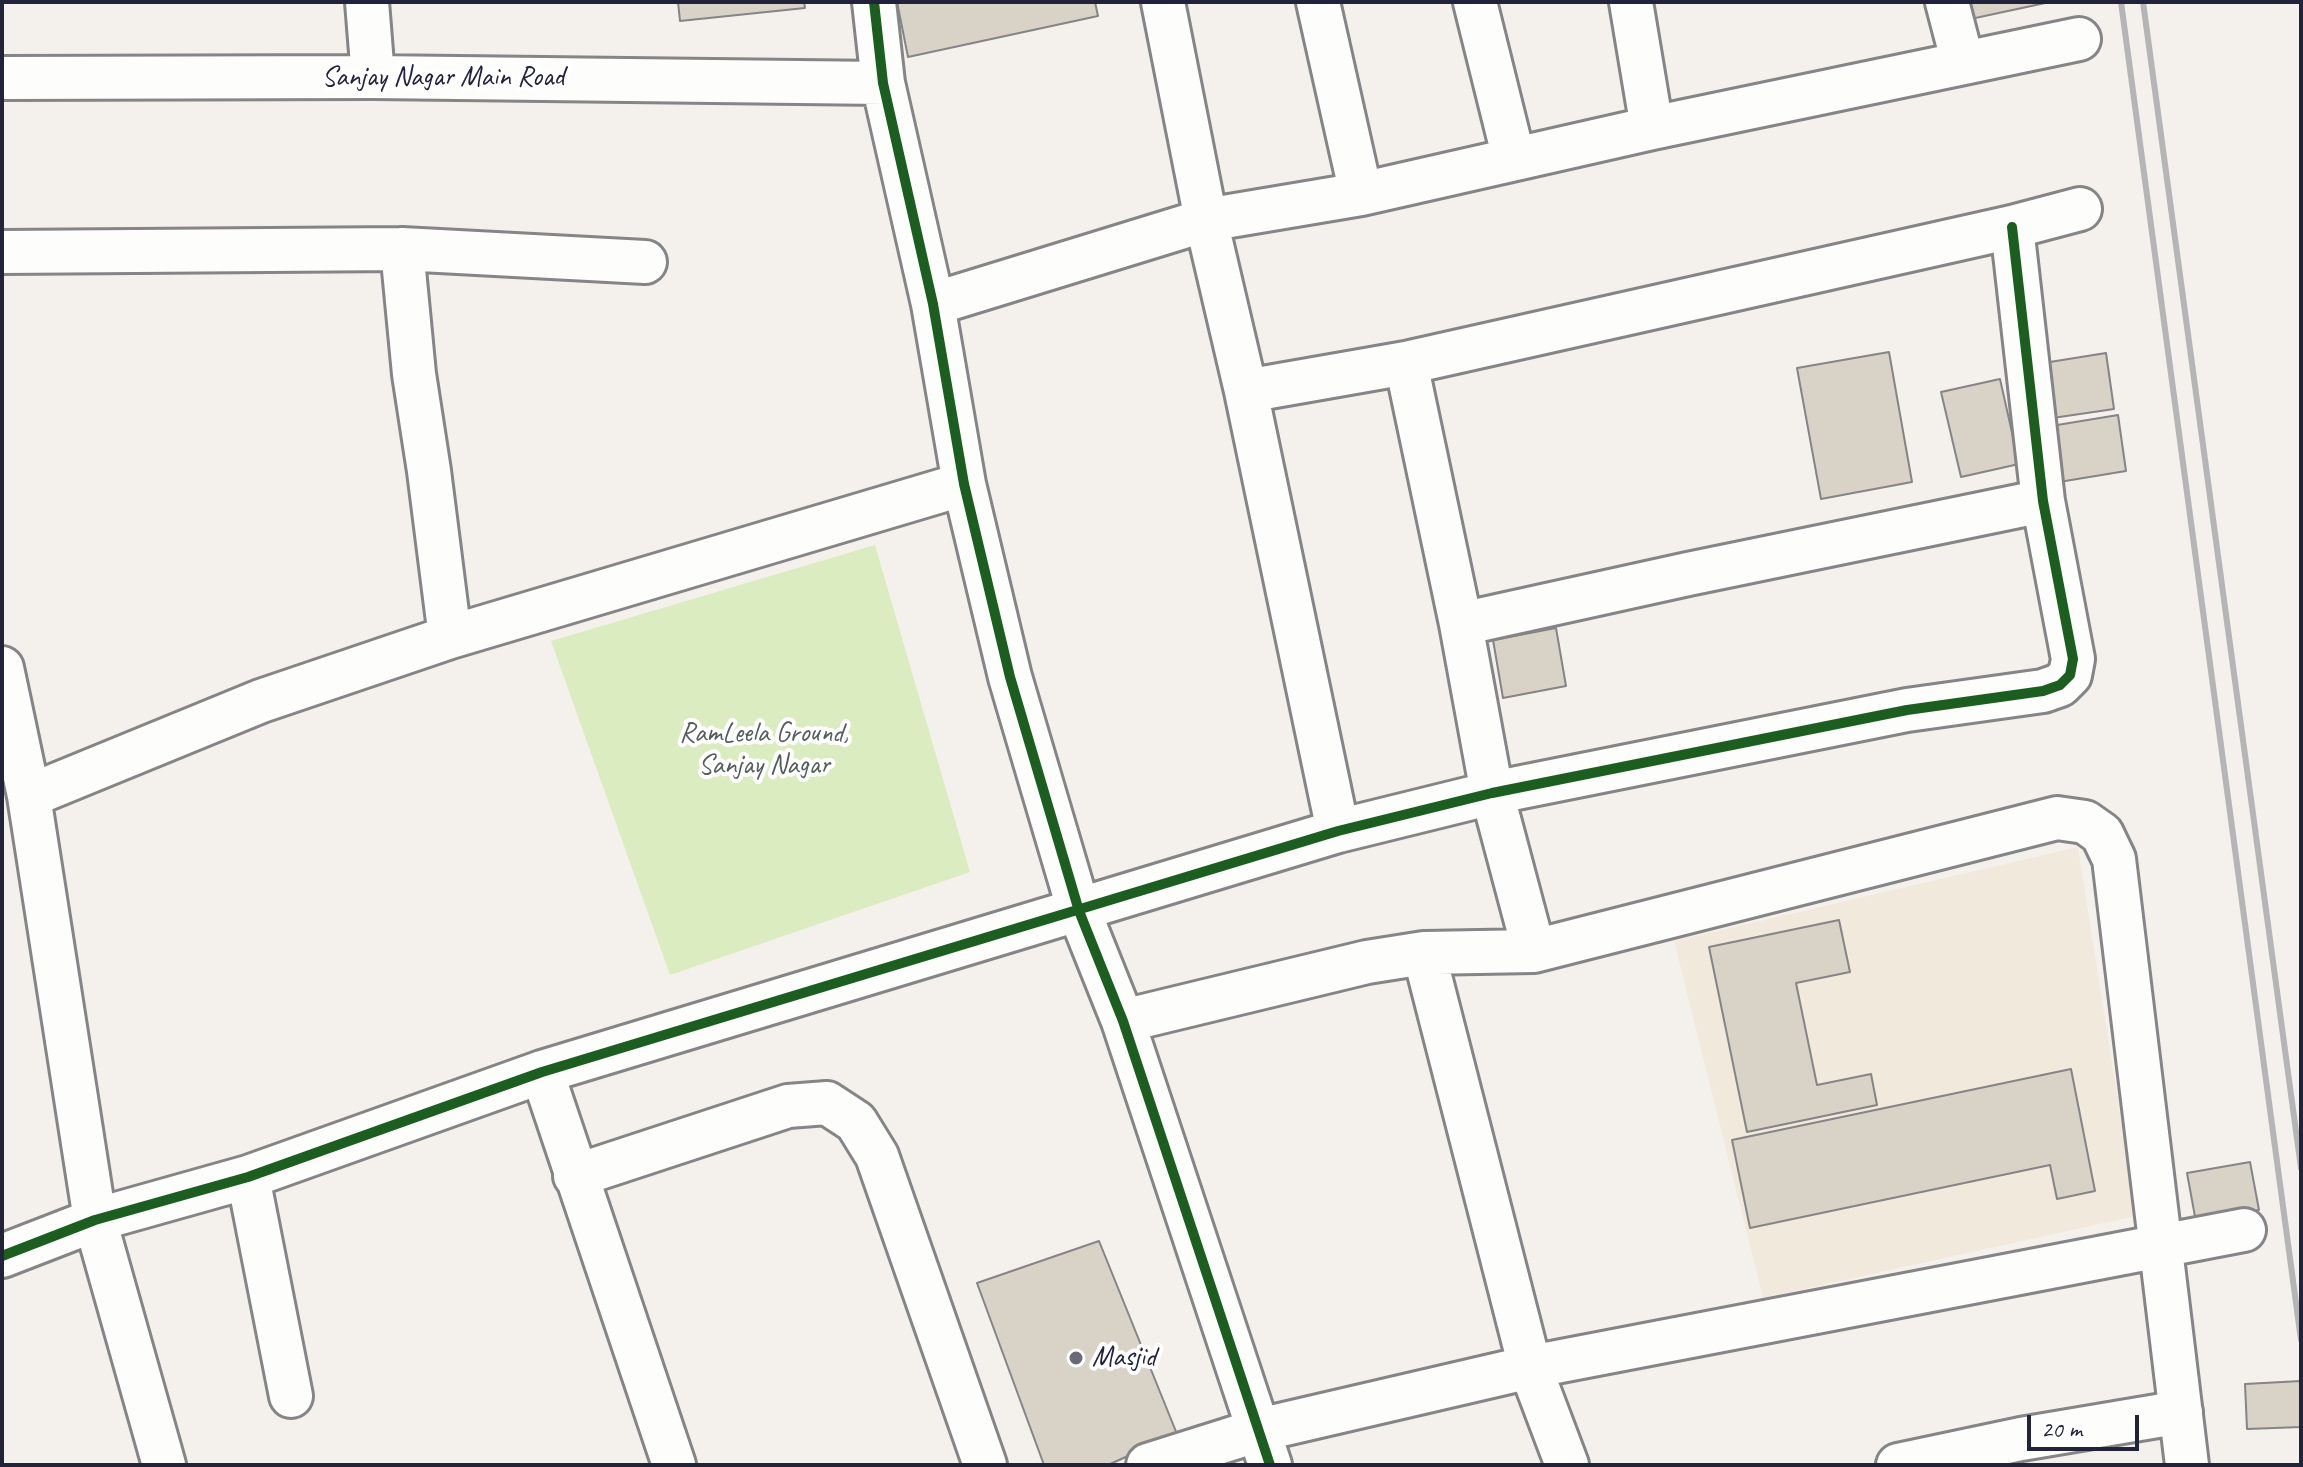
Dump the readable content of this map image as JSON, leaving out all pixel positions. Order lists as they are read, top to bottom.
{
  "streets": {
    "street": ["Sanjay Nagar Main Road"]
  },
  "parks": ["RamLeela Ground, Sanjay Nagar"],
  "places": ["Masjid"],
  "scale_bar": "20 m"
}
